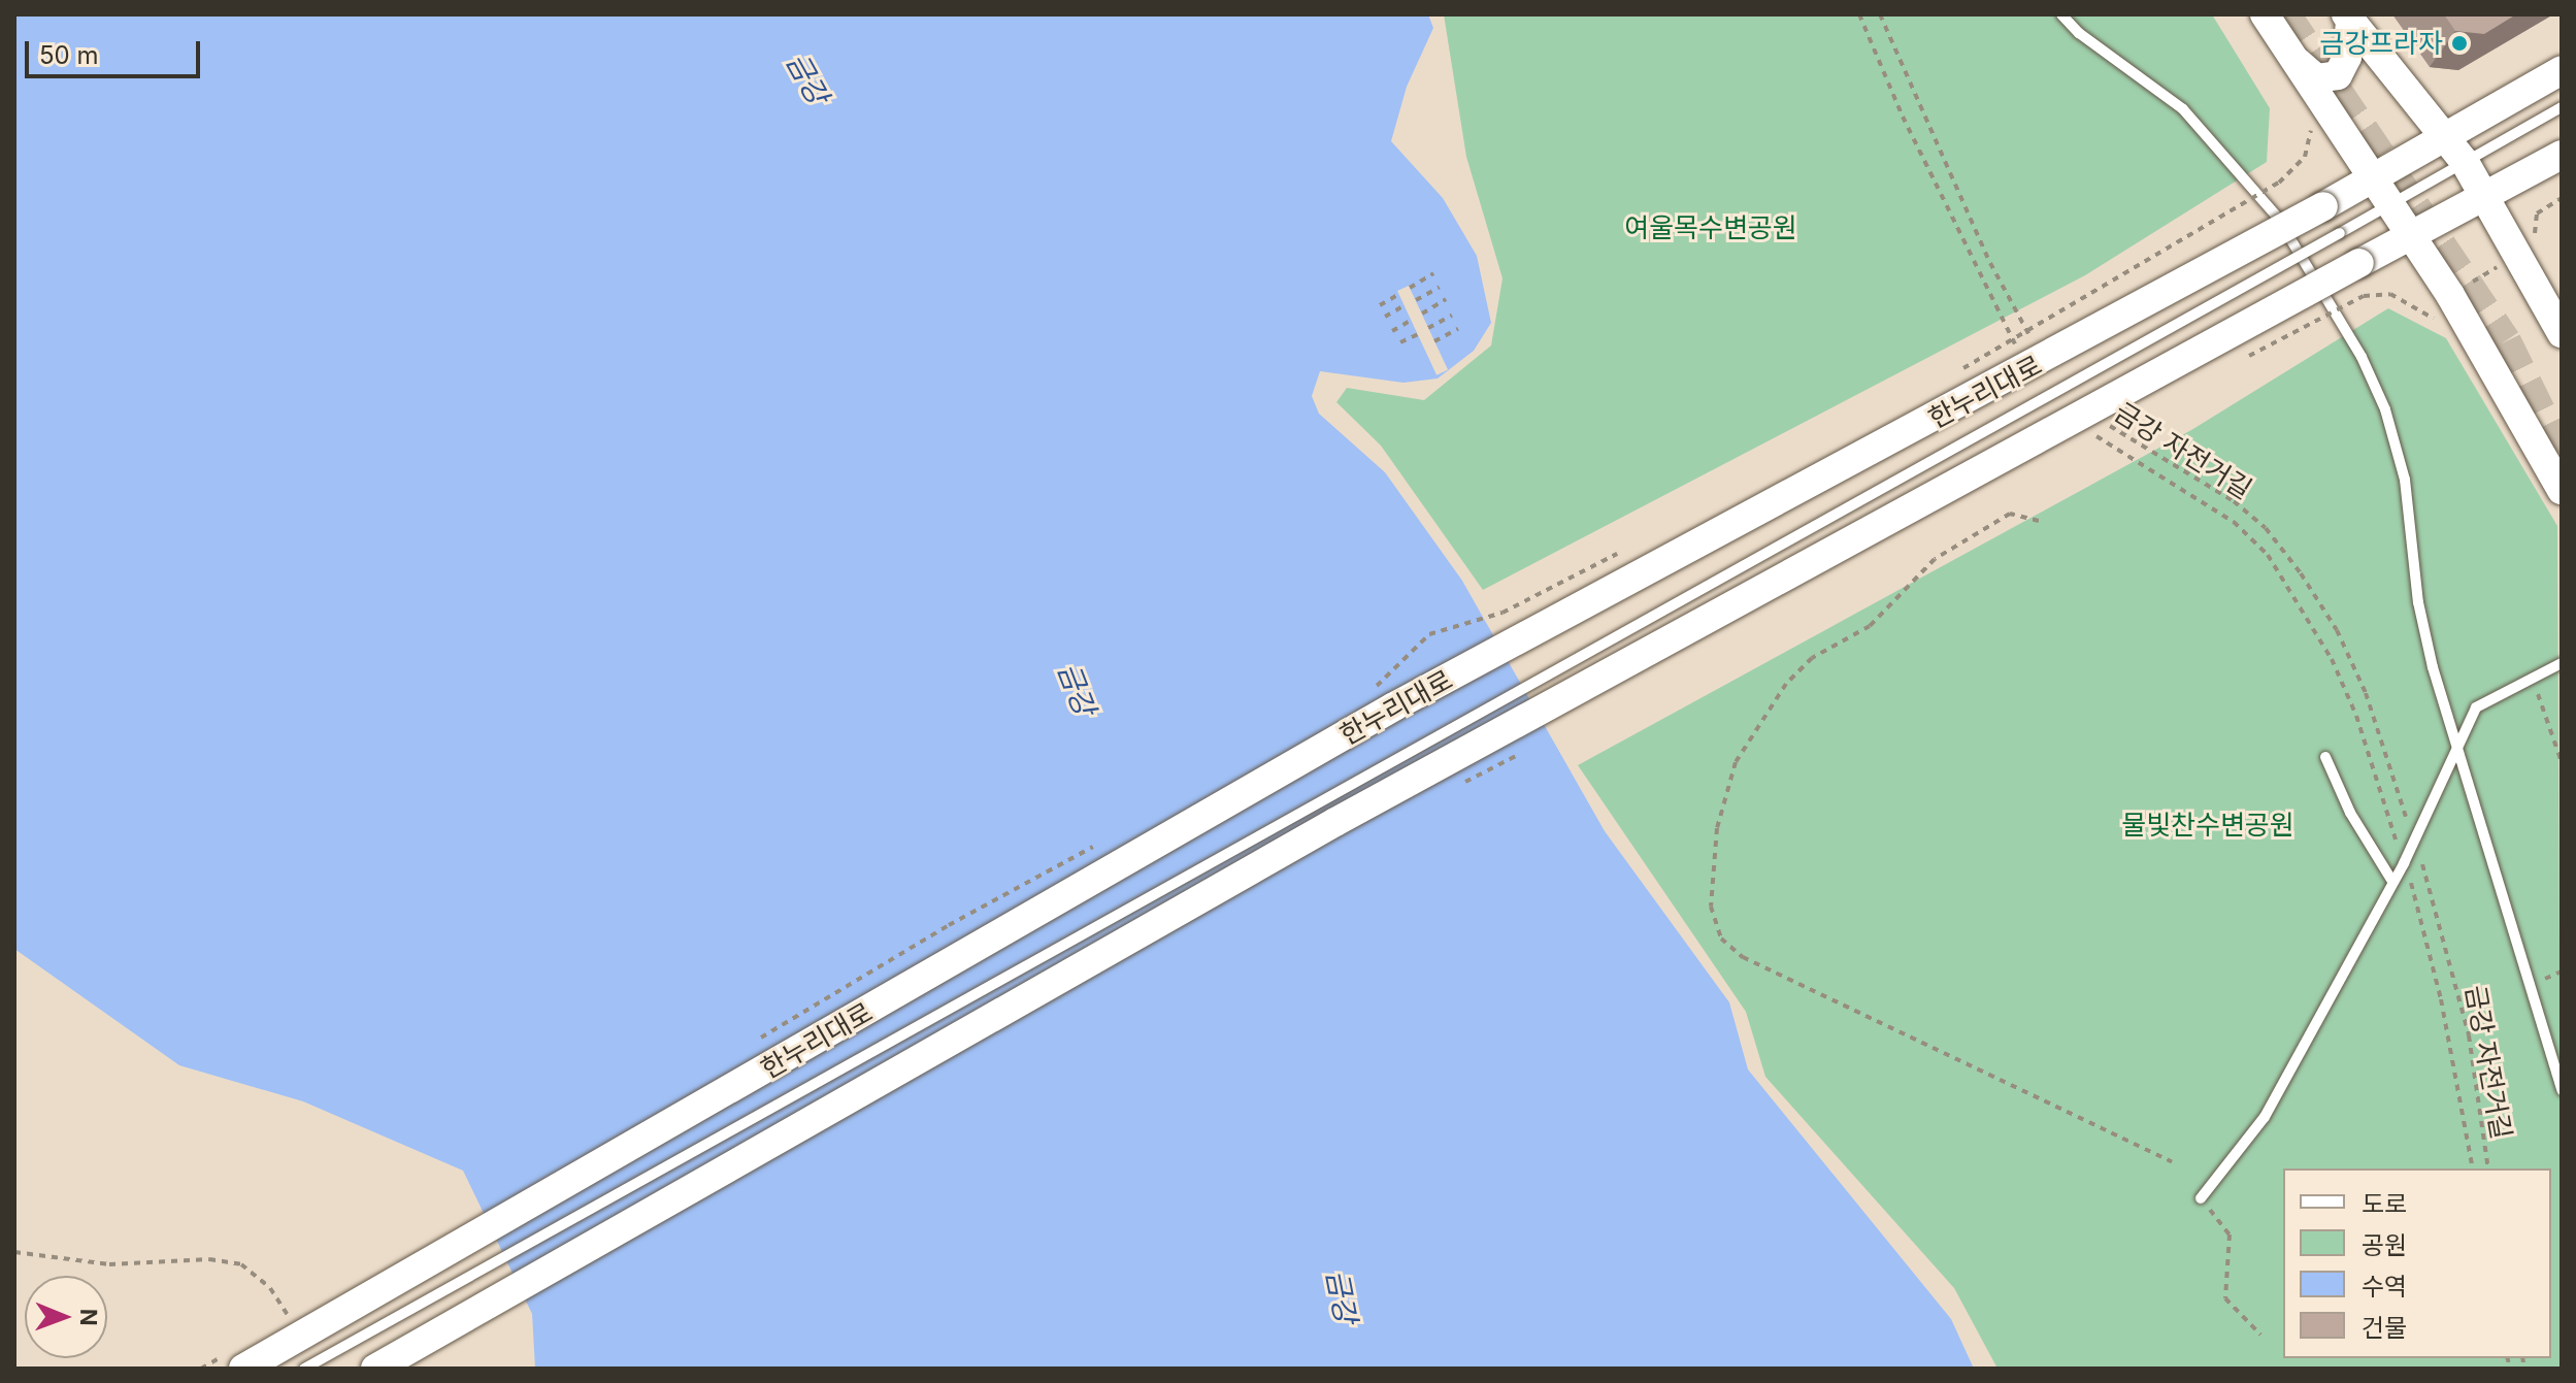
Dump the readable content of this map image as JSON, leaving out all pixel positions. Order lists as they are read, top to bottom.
{
  "streets": {
    "street": ["한누리대로"],
    "path": ["금강 자전거길"]
  },
  "water": ["금강"],
  "parks": ["여울목수변공원", "물빛찬수변공원"],
  "places": ["금강프라자"],
  "legend": [
    "도로",
    "공원",
    "수역",
    "건물"
  ],
  "scale_bar": "50 m",
  "north": "right"
}
